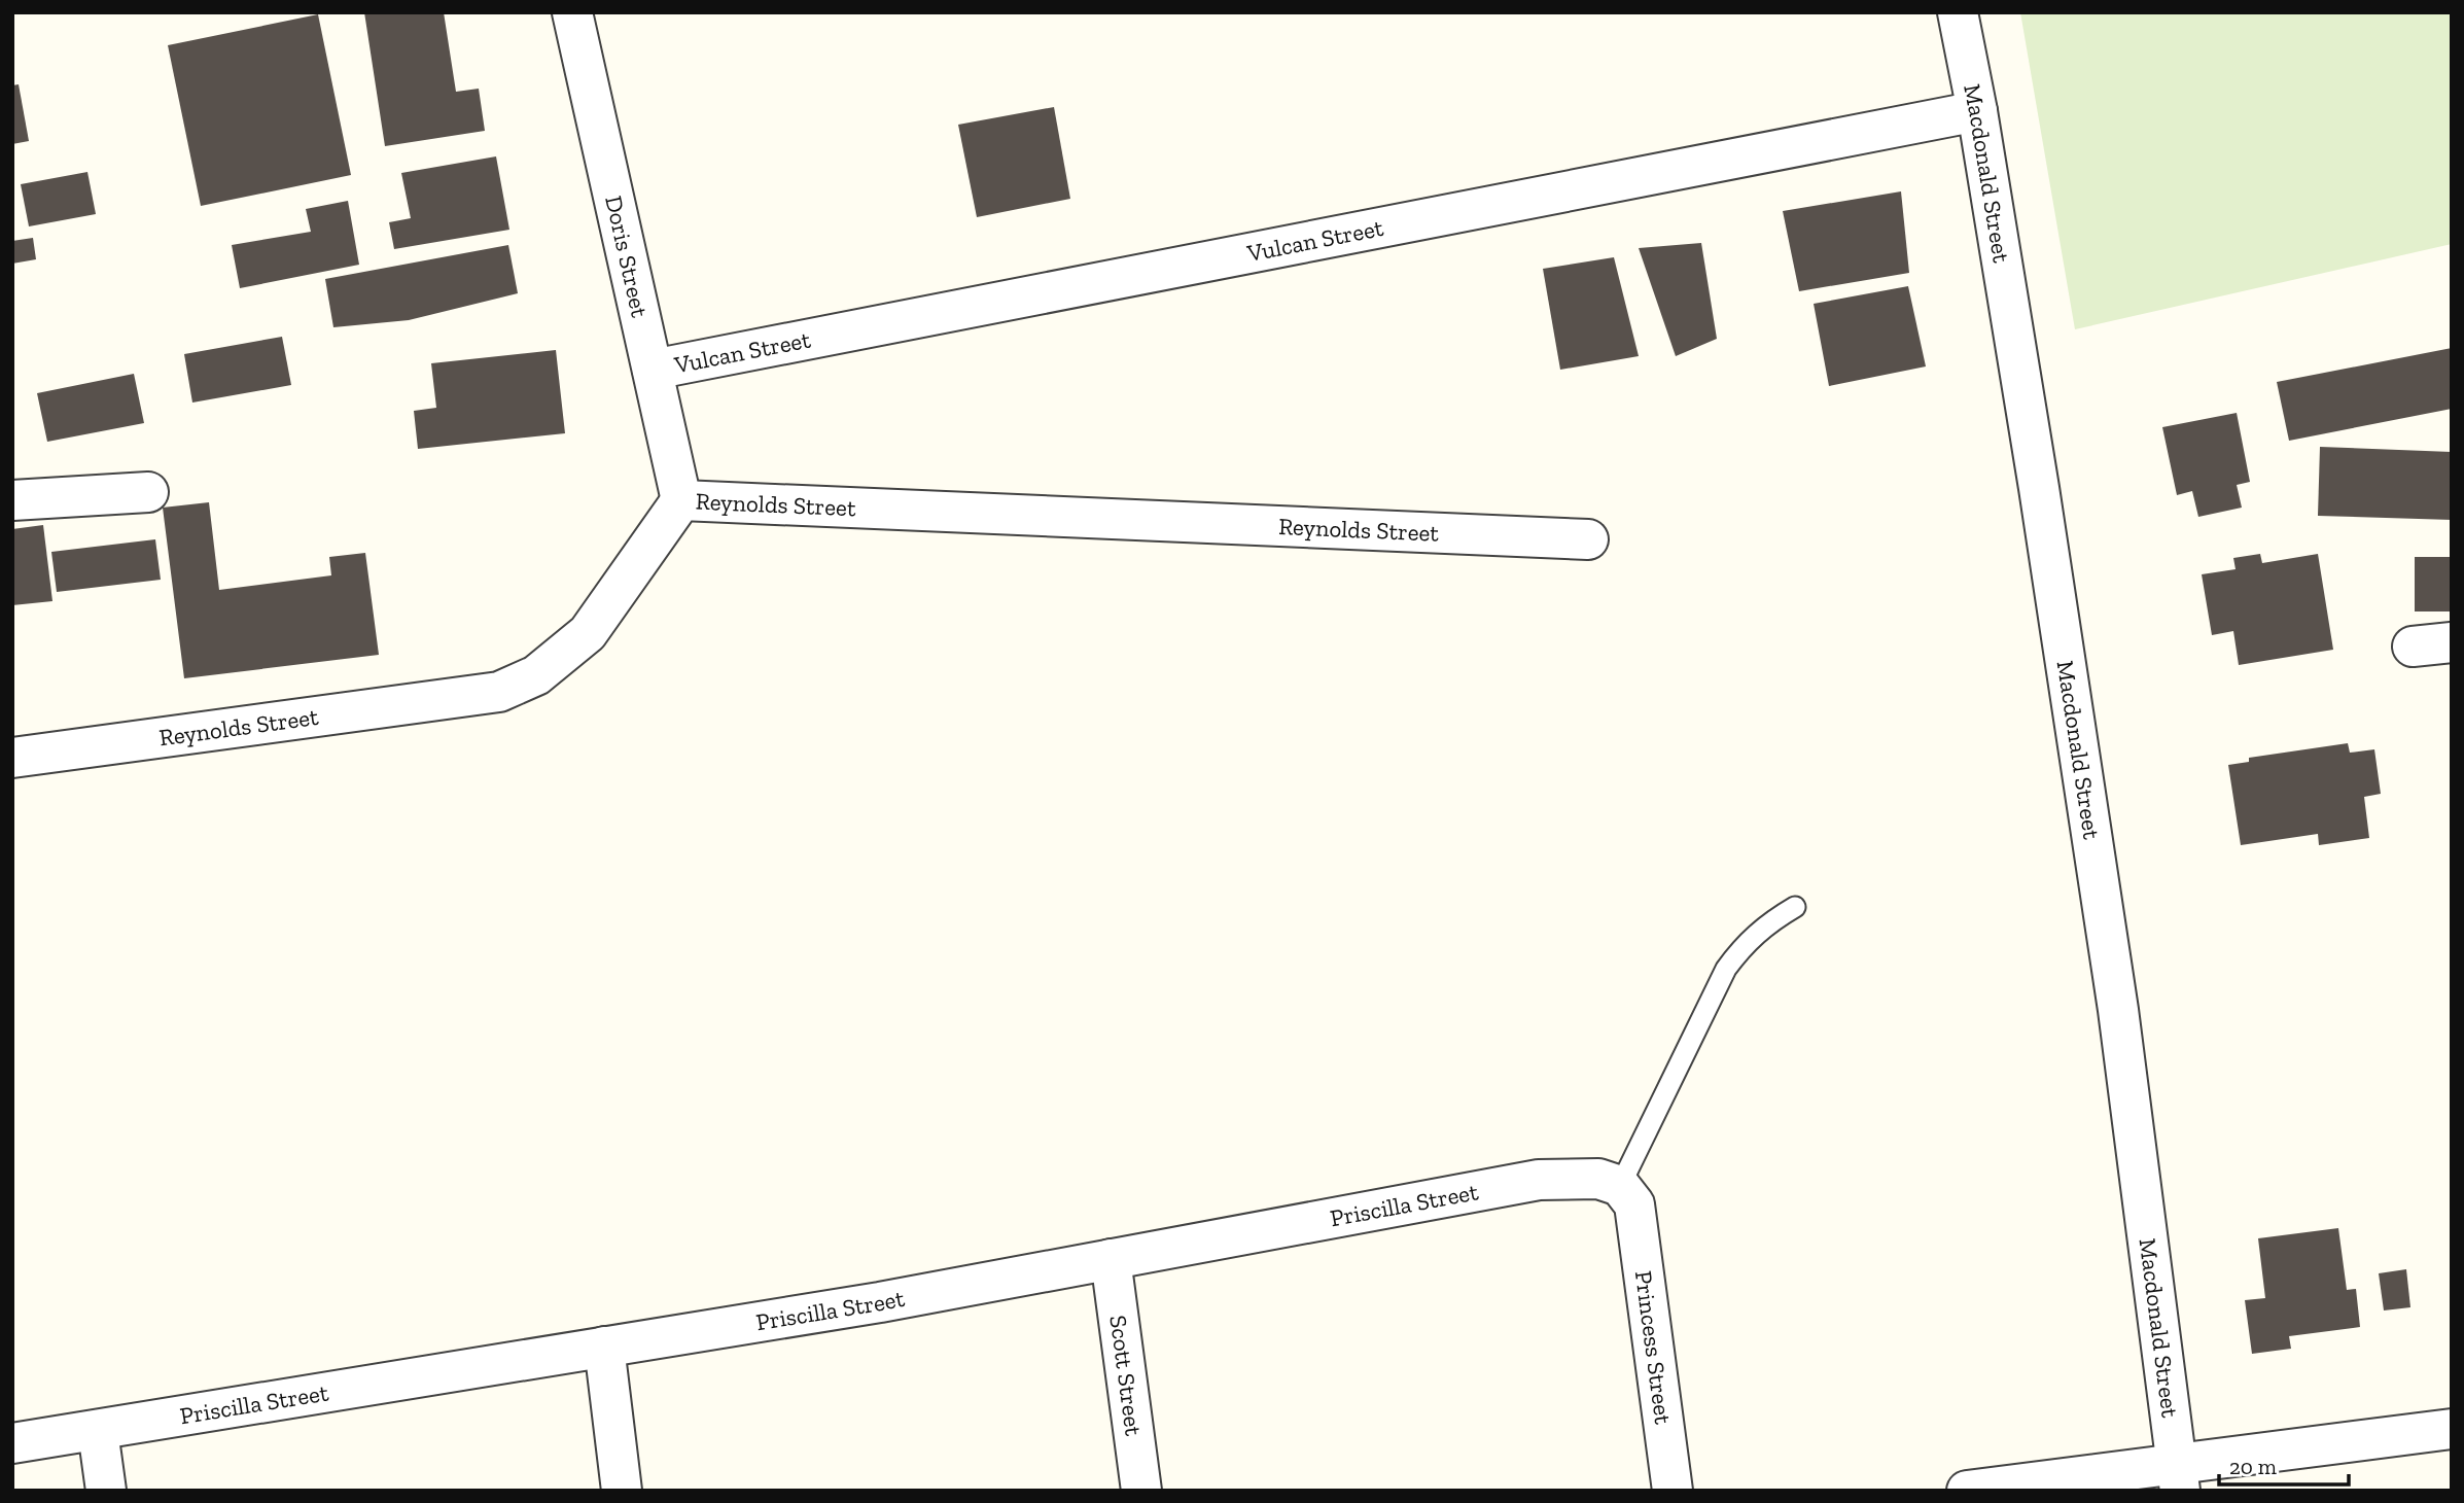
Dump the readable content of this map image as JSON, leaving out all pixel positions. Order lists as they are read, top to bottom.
{
  "streets": {
    "street": [
      "Macdonald Street",
      "Vulcan Street",
      "Doris Street",
      "Reynolds Street",
      "Priscilla Street",
      "Princess Street",
      "Scott Street"
    ]
  },
  "crossings": [
    ["Macdonald Street", "Vulcan Street"],
    ["Vulcan Street", "Doris Street"],
    ["Doris Street", "Reynolds Street"],
    ["Priscilla Street", "Princess Street"],
    ["Priscilla Street", "Scott Street"]
  ],
  "scale_bar": "20 m"
}
